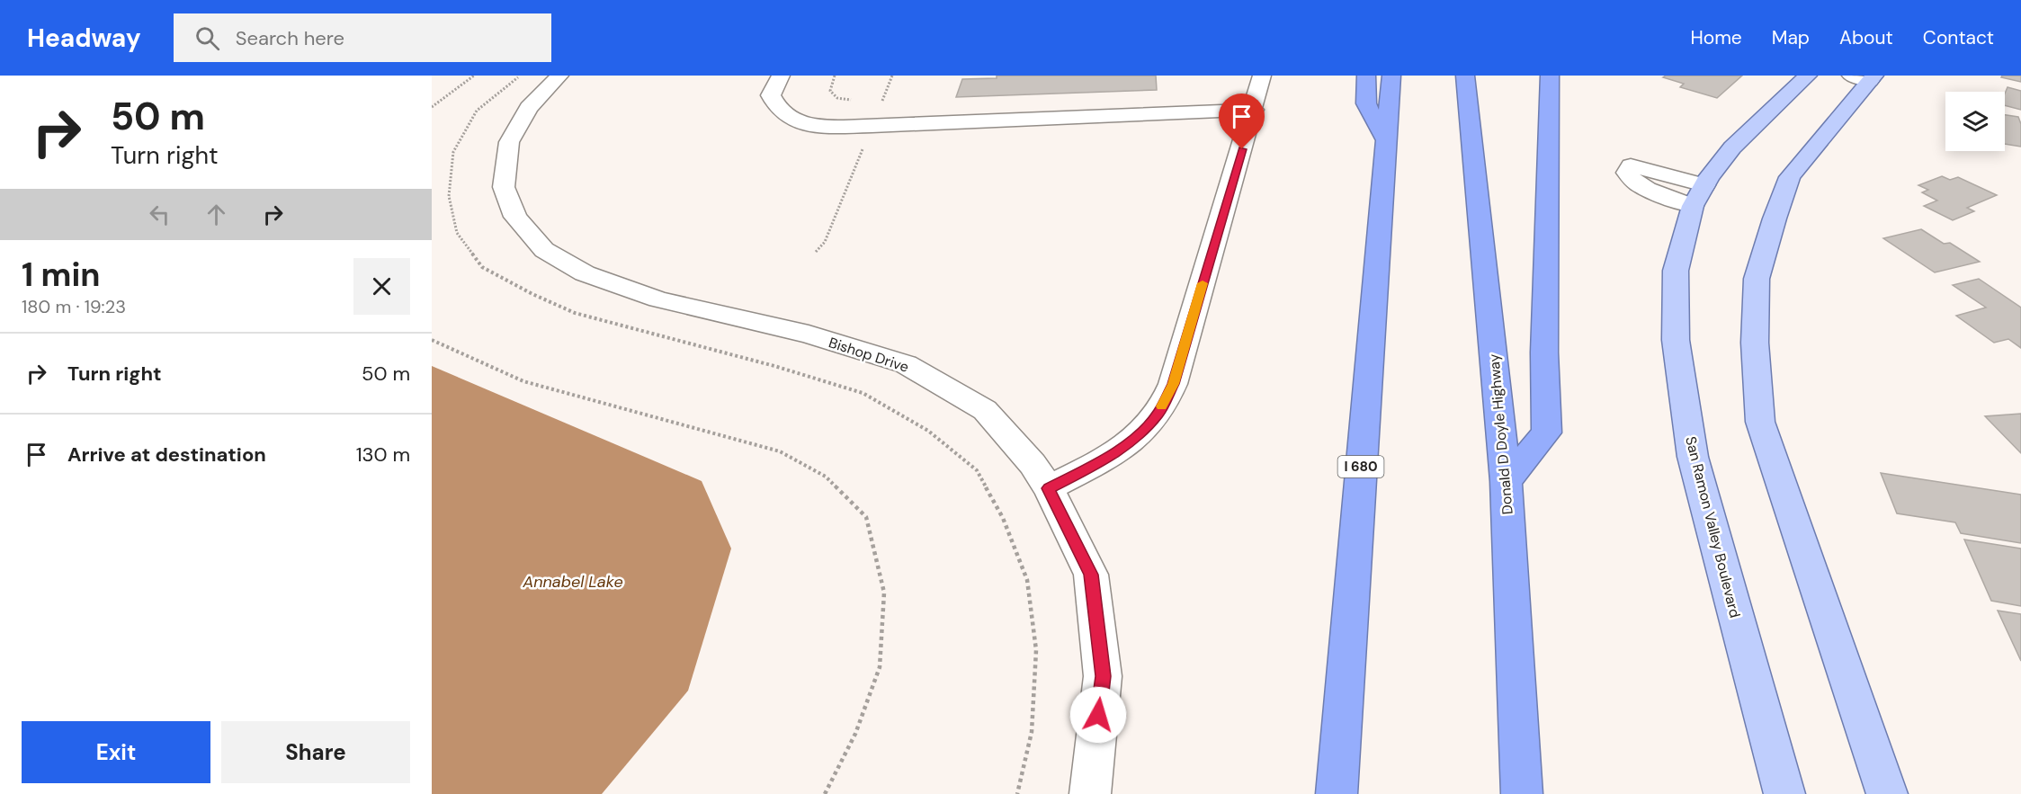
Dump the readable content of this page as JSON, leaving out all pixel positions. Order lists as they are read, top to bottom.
{
  "streets": {
    "highway": ["Donald D Doyle Highway", "I 680"],
    "main road": ["San Ramon Valley Boulevard"],
    "street": ["Bishop Drive"]
  },
  "water": ["Annabel Lake"],
  "page": {
    "header": "Headway",
    "search": "Search here",
    "nav": [
      "Home",
      "Map",
      "About",
      "Contact"
    ],
    "turn": ["50 m", "Turn right"],
    "heading": ["1 min", "180 m · 19:23"],
    "list": [
      {
        "name": "Turn right",
        "value": "50 m"
      },
      {
        "name": "Arrive at destination",
        "value": "130 m"
      }
    ],
    "buttons": ["Exit", "Share"]
  }
}
